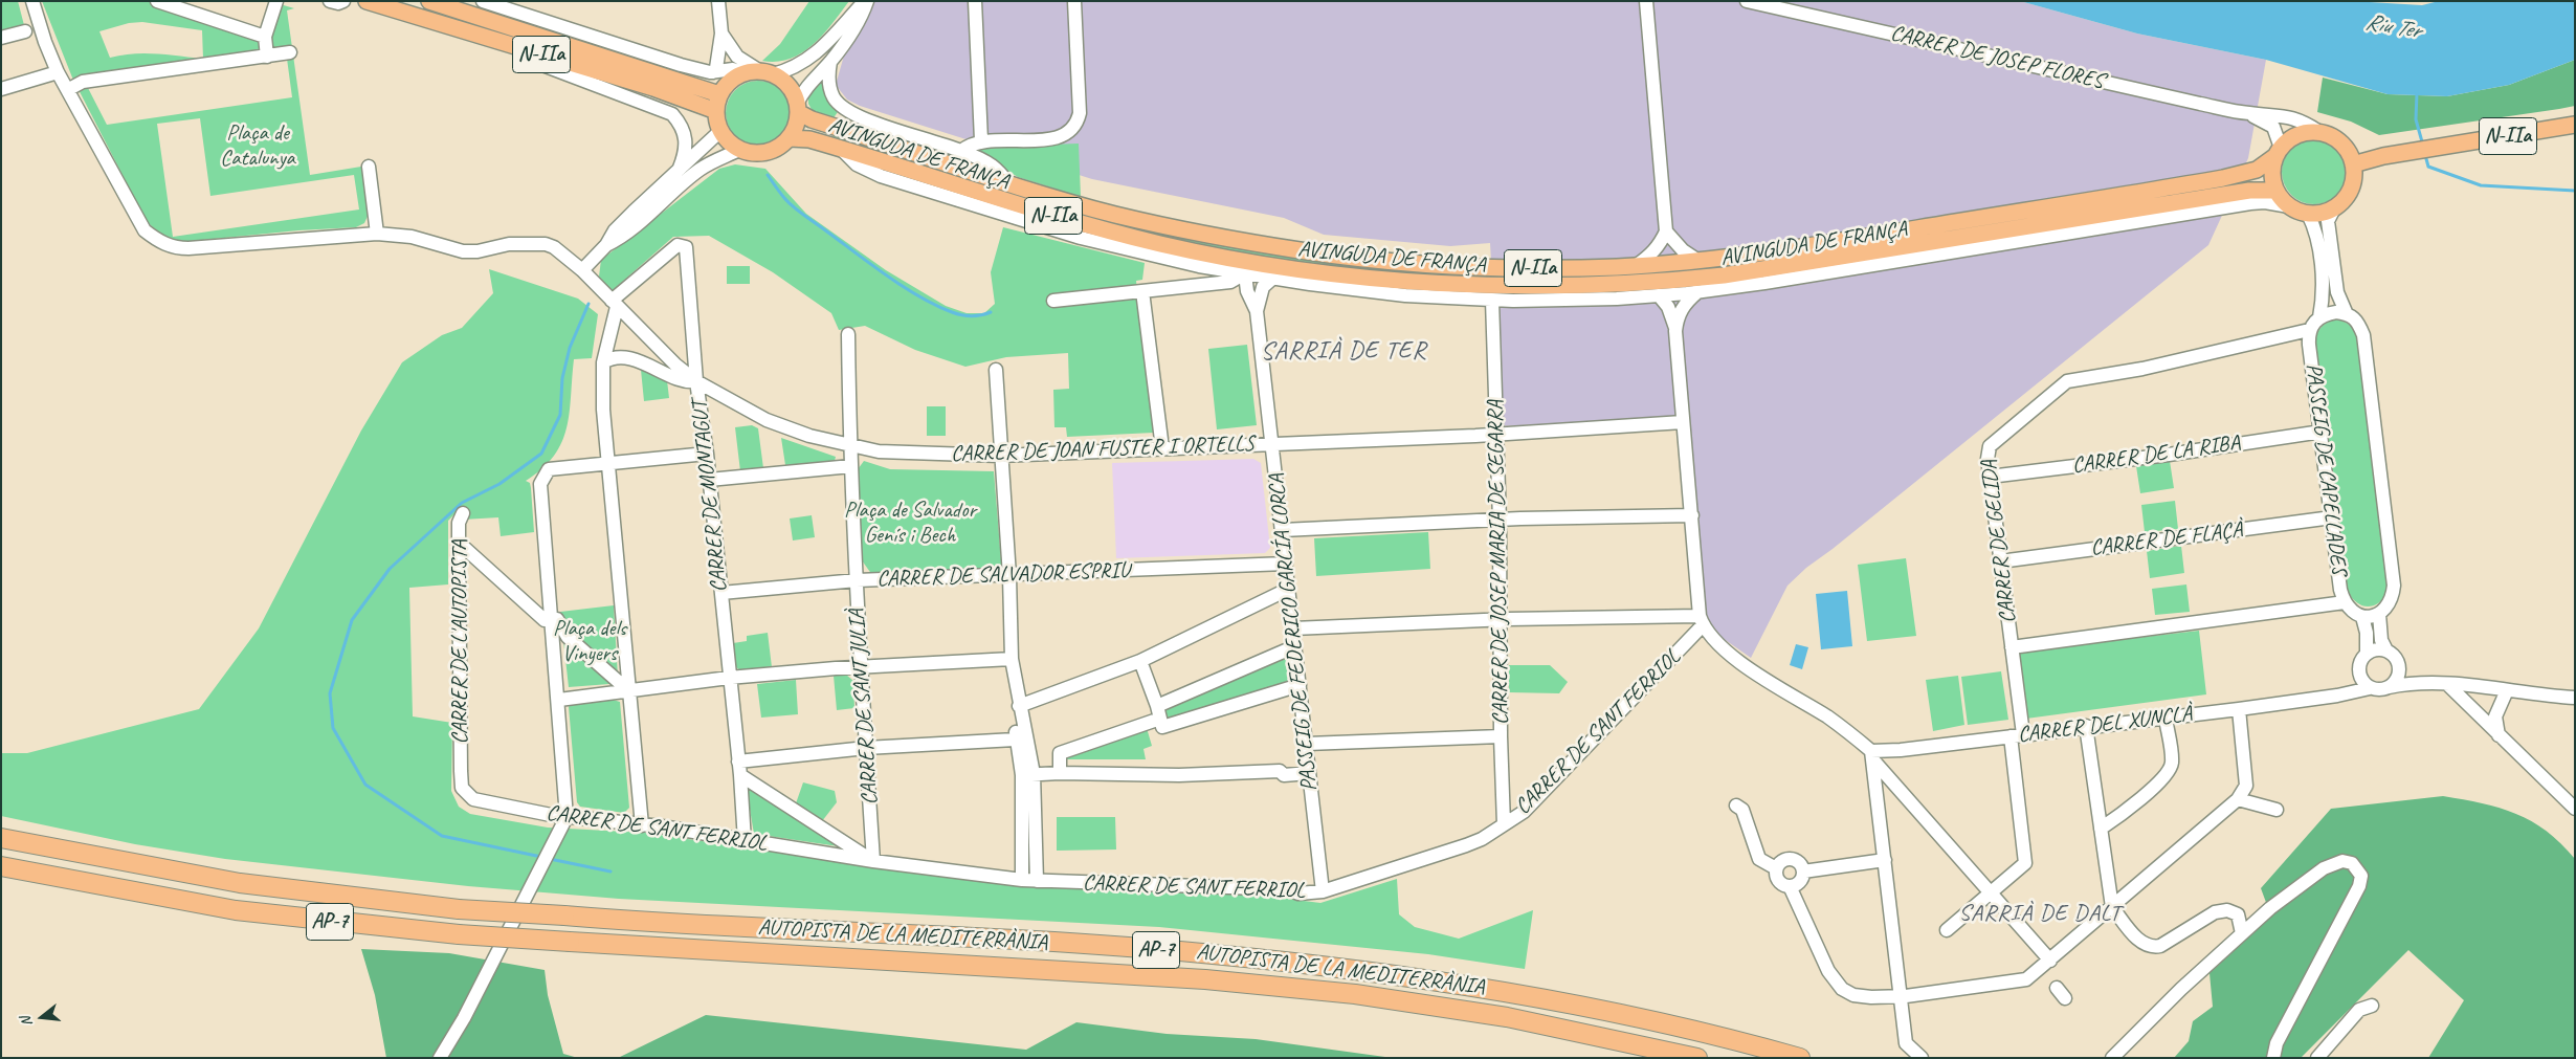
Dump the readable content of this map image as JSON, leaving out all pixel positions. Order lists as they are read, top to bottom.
{
  "streets": {
    "highway": ["AP-7", "AUTOPISTA DE LA MEDITERRÀNIA"],
    "main road": ["N-IIa", "AVINGUDA DE FRANÇA"],
    "street": [
      "CARRER DE JOSEP FLORES",
      "CARRER DE JOAN FUSTER I ORTELLS",
      "CARRER DE LA RIBA",
      "PASSEIG DE CAPELLADES",
      "CARRER DE MONTAGUT",
      "CARRER DE FLAÇÀ",
      "CARRER DE GELIDA",
      "CARRER DE JOSEP MARIA DE SEGARRA",
      "CARRER DE SALVADOR ESPRIU",
      "PASSEIG DE FEDERICO GARCÍA LORCA",
      "CARRER DE L'AUTOPISTA",
      "CARRER DE SANT JULIÀ",
      "CARRER DEL XUNCLÀ",
      "CARRER DE SANT FERRIOL"
    ]
  },
  "crossings": [
    ["N-IIa", "CARRER DE JOSEP FLORES"],
    ["N-IIa", "AVINGUDA DE FRANÇA"],
    ["CARRER DE JOSEP FLORES", "AVINGUDA DE FRANÇA"],
    ["AVINGUDA DE FRANÇA", "CARRER DE JOSEP MARIA DE SEGARRA"],
    ["AVINGUDA DE FRANÇA", "PASSEIG DE FEDERICO GARCÍA LORCA"],
    ["CARRER DE JOAN FUSTER I ORTELLS", "CARRER DE MONTAGUT"],
    ["CARRER DE JOAN FUSTER I ORTELLS", "CARRER DE JOSEP MARIA DE SEGARRA"],
    ["CARRER DE JOAN FUSTER I ORTELLS", "PASSEIG DE FEDERICO GARCÍA LORCA"],
    ["CARRER DE JOAN FUSTER I ORTELLS", "CARRER DE SANT JULIÀ"],
    ["CARRER DE LA RIBA", "PASSEIG DE CAPELLADES"],
    ["CARRER DE LA RIBA", "CARRER DE GELIDA"],
    ["PASSEIG DE CAPELLADES", "CARRER DE FLAÇÀ"],
    ["PASSEIG DE CAPELLADES", "CARRER DE GELIDA"],
    ["CARRER DE MONTAGUT", "CARRER DE SALVADOR ESPRIU"],
    ["CARRER DE MONTAGUT", "CARRER DE SANT FERRIOL"],
    ["CARRER DE FLAÇÀ", "CARRER DE GELIDA"],
    ["CARRER DE GELIDA", "CARRER DEL XUNCLÀ"],
    ["CARRER DE JOSEP MARIA DE SEGARRA", "CARRER DE SANT FERRIOL"],
    ["CARRER DE SALVADOR ESPRIU", "PASSEIG DE FEDERICO GARCÍA LORCA"],
    ["CARRER DE SALVADOR ESPRIU", "CARRER DE SANT JULIÀ"],
    ["PASSEIG DE FEDERICO GARCÍA LORCA", "CARRER DE SANT FERRIOL"],
    ["CARRER DE L'AUTOPISTA", "CARRER DE SANT FERRIOL"],
    ["CARRER DE SANT JULIÀ", "CARRER DE SANT FERRIOL"]
  ],
  "districts": ["SARRIÀ DE TER", "SARRIÀ DE DALT"],
  "water": ["Riu Ter"],
  "parks": ["Plaça de Catalunya", "Plaça de Salvador Genís i Bech", "Plaça dels Vinyers"],
  "north": "left"
}
